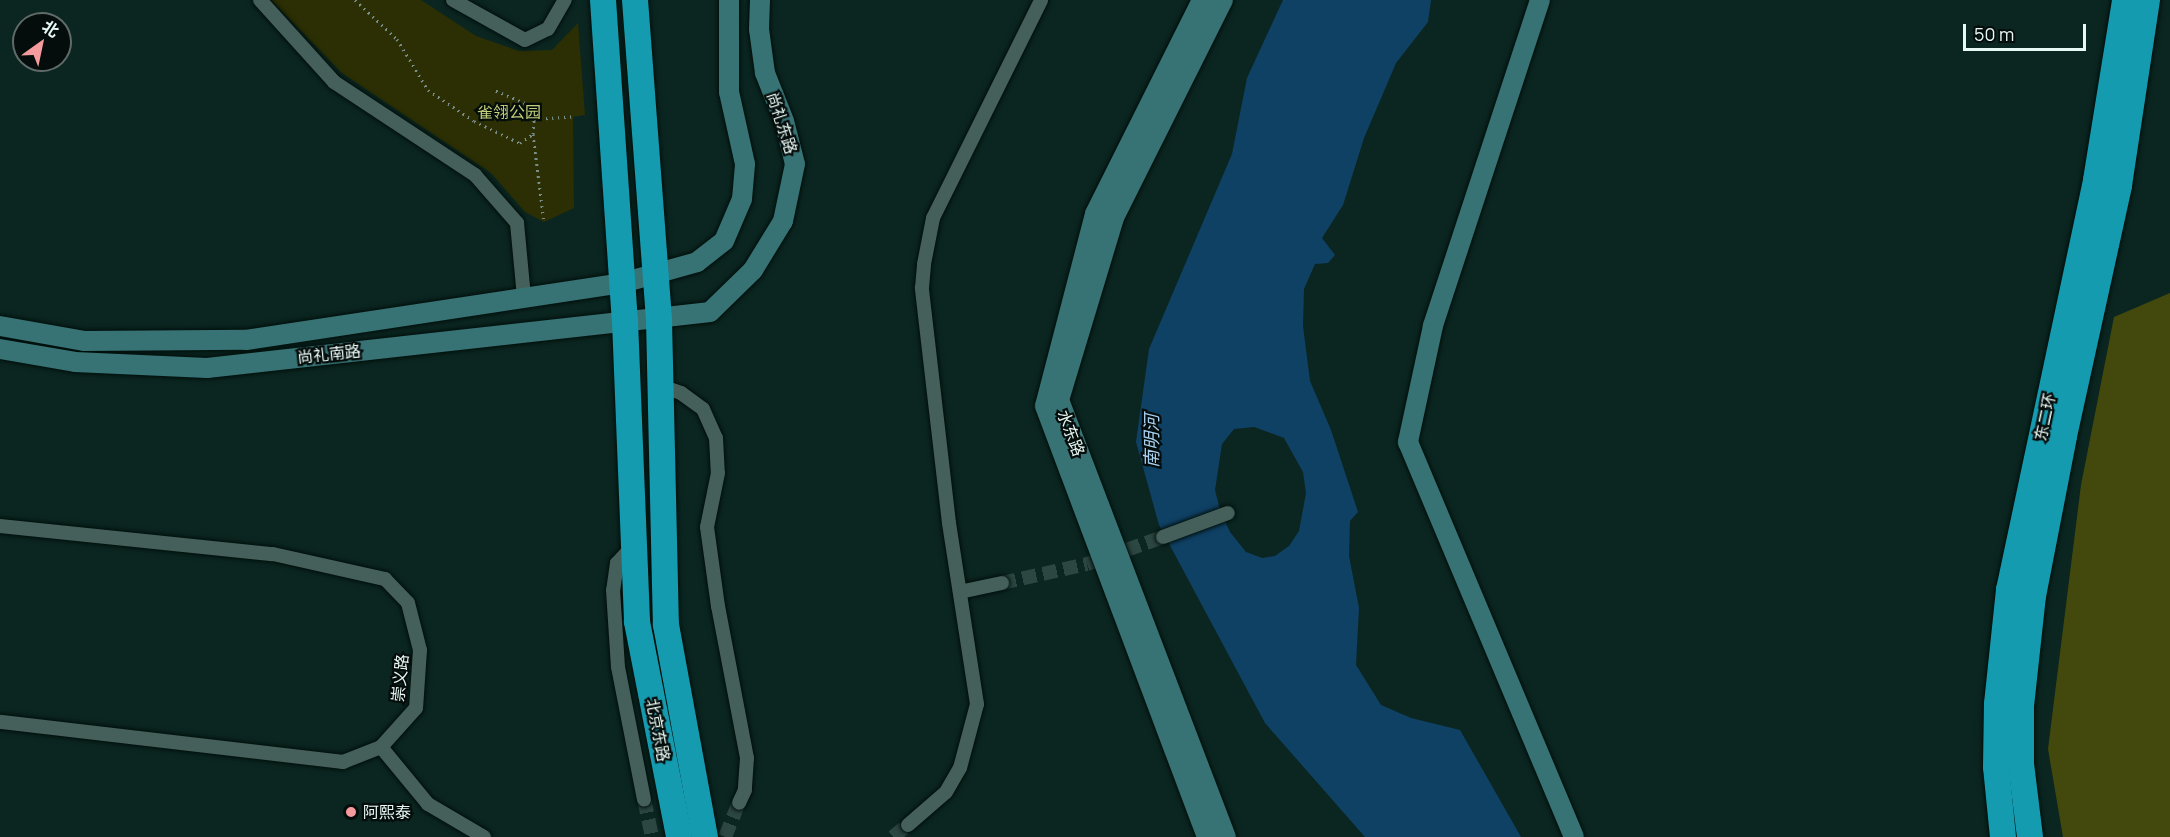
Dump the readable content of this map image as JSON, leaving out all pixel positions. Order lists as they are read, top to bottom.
{
  "streets": {
    "highway": ["东二环", "北京东路"],
    "main road": ["尚礼东路", "尚礼南路", "水东路"],
    "street": ["崇义路"]
  },
  "crossings": [
    ["尚礼东路", "尚礼南路"],
    ["尚礼东路", "北京东路"],
    ["尚礼南路", "北京东路"]
  ],
  "water": ["南明河"],
  "parks": ["雀翎公园"],
  "places": ["阿熙泰"],
  "scale_bar": "50 m",
  "north": "top right"
}
